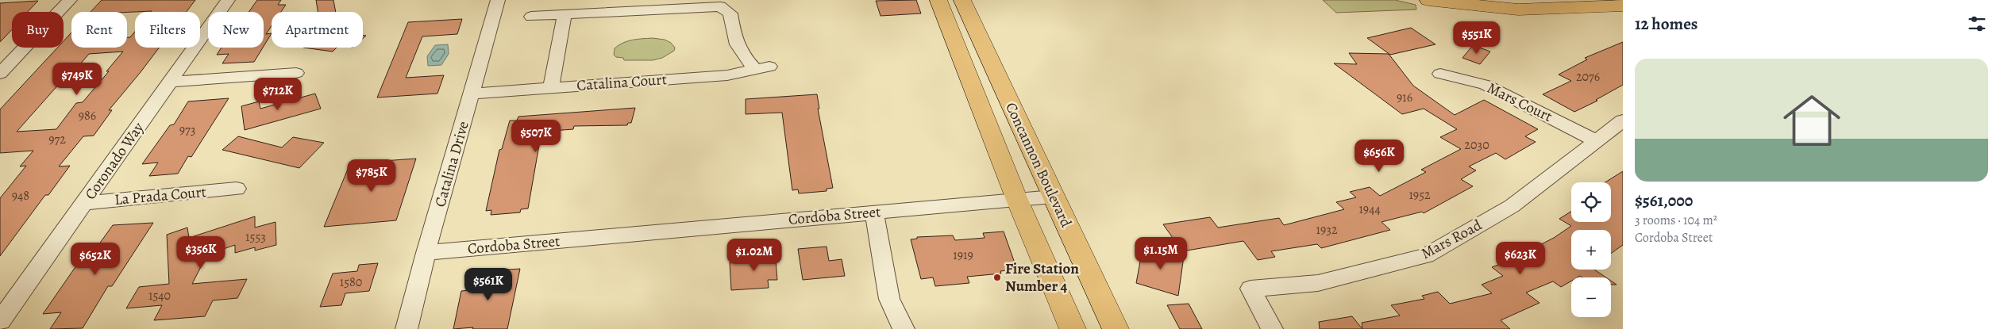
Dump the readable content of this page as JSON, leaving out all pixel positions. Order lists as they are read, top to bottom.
{
  "streets": {
    "main road": ["Concannon Boulevard"],
    "street": [
      "Catalina Court",
      "Mars Court",
      "Coronado Way",
      "Catalina Drive",
      "La Prada Court",
      "Cordoba Street",
      "Mars Road"
    ]
  },
  "crossings": [
    ["Catalina Court", "Catalina Drive"],
    ["Mars Court", "Mars Road"],
    ["Coronado Way", "La Prada Court"],
    ["Catalina Drive", "Cordoba Street"],
    ["Concannon Boulevard", "Cordoba Street"]
  ],
  "places": ["Fire Station Number 4"],
  "house_numbers": [
    "2076",
    "916",
    "986",
    "973",
    "972",
    "2030",
    "1952",
    "948",
    "1944",
    "1932",
    "1553",
    "1919",
    "1580",
    "1540"
  ],
  "page": {
    "heading": "12 homes",
    "chip": [
      "Buy",
      "Rent",
      "Filters",
      "New",
      "Apartment"
    ],
    "price": [
      "$551K",
      "$749K",
      "$712K",
      "$507K",
      "$656K",
      "$785K",
      "$356K",
      "$1.15M",
      "$1.02M",
      "$623K",
      "$652K",
      "$561K"
    ],
    "list": [
      {
        "name": "$561,000",
        "note": "3 rooms · 104 m² · Cordoba Street"
      }
    ],
    "map_buttons": ["+", "−"]
  }
}
